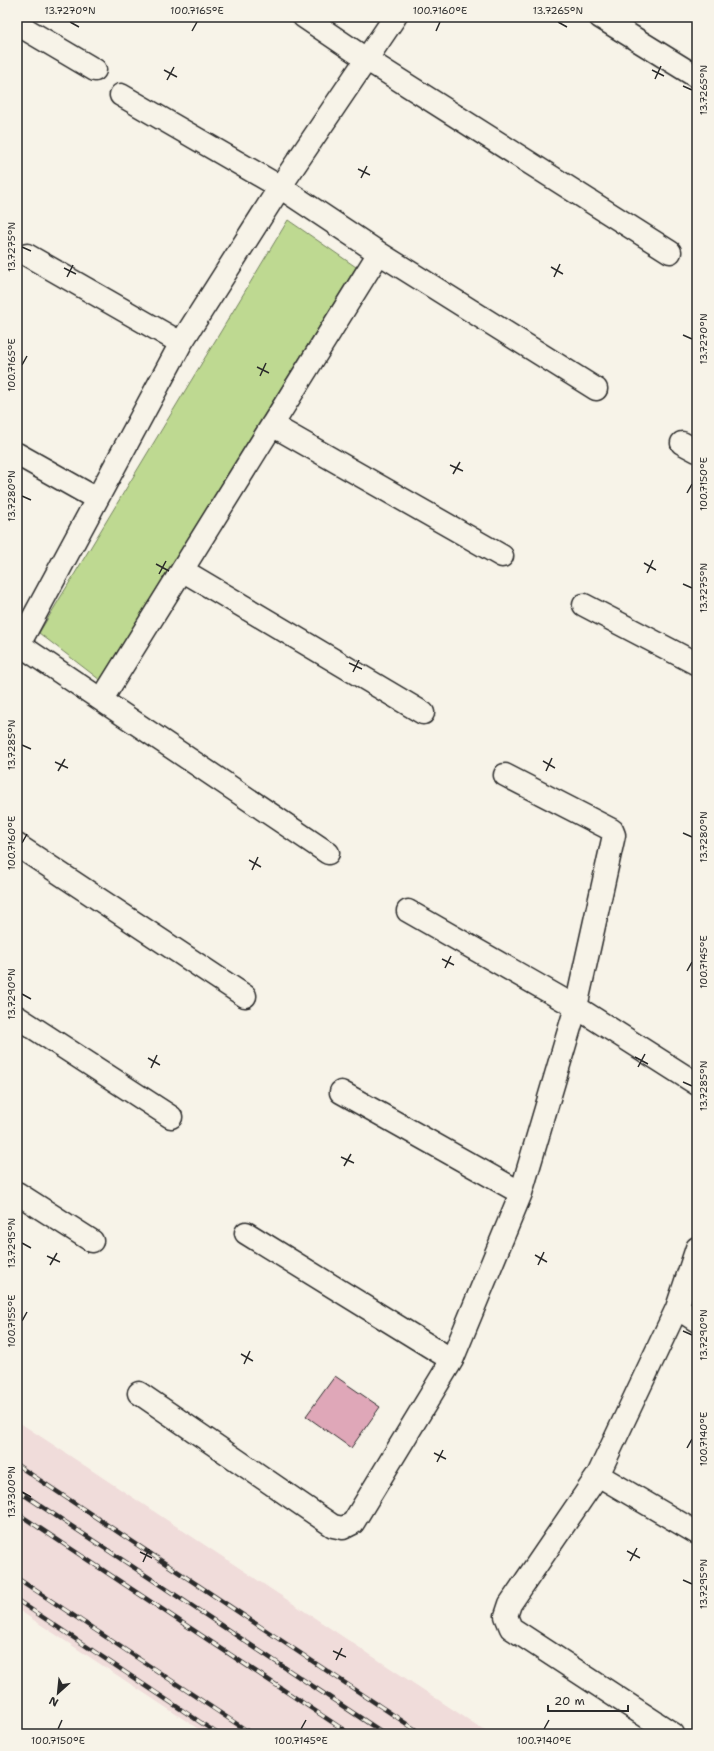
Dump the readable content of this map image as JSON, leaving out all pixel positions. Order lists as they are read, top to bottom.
{
  "scale_bar": "20 m",
  "north": "bottom left",
  "coordinates": [
    "13.7270°N",
    "100.7165°E",
    "100.7160°E",
    "13.7265°N",
    "13.7275°N",
    "100.7150°E",
    "13.7280°N",
    "13.7285°N",
    "100.7145°E",
    "13.7290°N",
    "13.7295°N",
    "100.7155°E",
    "100.7140°E",
    "13.7300°N"
  ]
}
